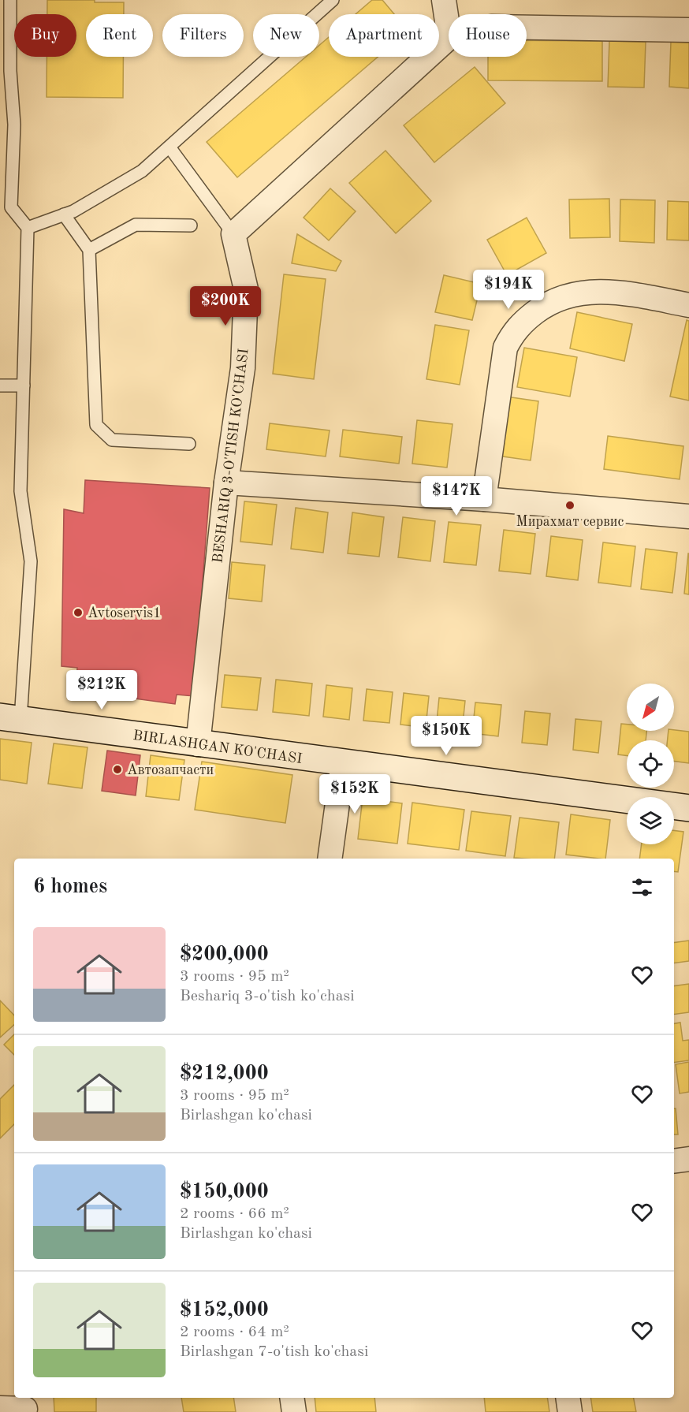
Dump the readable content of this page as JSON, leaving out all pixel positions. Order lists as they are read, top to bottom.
{
  "streets": {
    "main road": ["BIRLASHGAN KO'CHASI"],
    "street": ["BESHARIQ 3-O'TISH KO'CHASI"]
  },
  "crossings": [
    ["BESHARIQ 3-O'TISH KO'CHASI", "BIRLASHGAN KO'CHASI"]
  ],
  "places": ["Мирахмат сервис", "Avtoservis1", "Автозапчасти"],
  "north": "bottom left",
  "page": {
    "chip": [
      "Buy",
      "Rent",
      "Filters",
      "New",
      "Apartment",
      "House"
    ],
    "price": [
      "$194K",
      "$200K",
      "$147K",
      "$212K",
      "$150K",
      "$152K"
    ],
    "heading": "6 homes",
    "list": [
      {
        "name": "$200,000",
        "note": "3 rooms · 95 m² · Beshariq 3-o'tish ko'chasi"
      },
      {
        "name": "$212,000",
        "note": "3 rooms · 95 m² · Birlashgan ko'chasi"
      },
      {
        "name": "$150,000",
        "note": "2 rooms · 66 m² · Birlashgan ko'chasi"
      },
      {
        "name": "$152,000",
        "note": "2 rooms · 64 m² · Birlashgan 7-o'tish ko'chasi"
      }
    ]
  }
}
